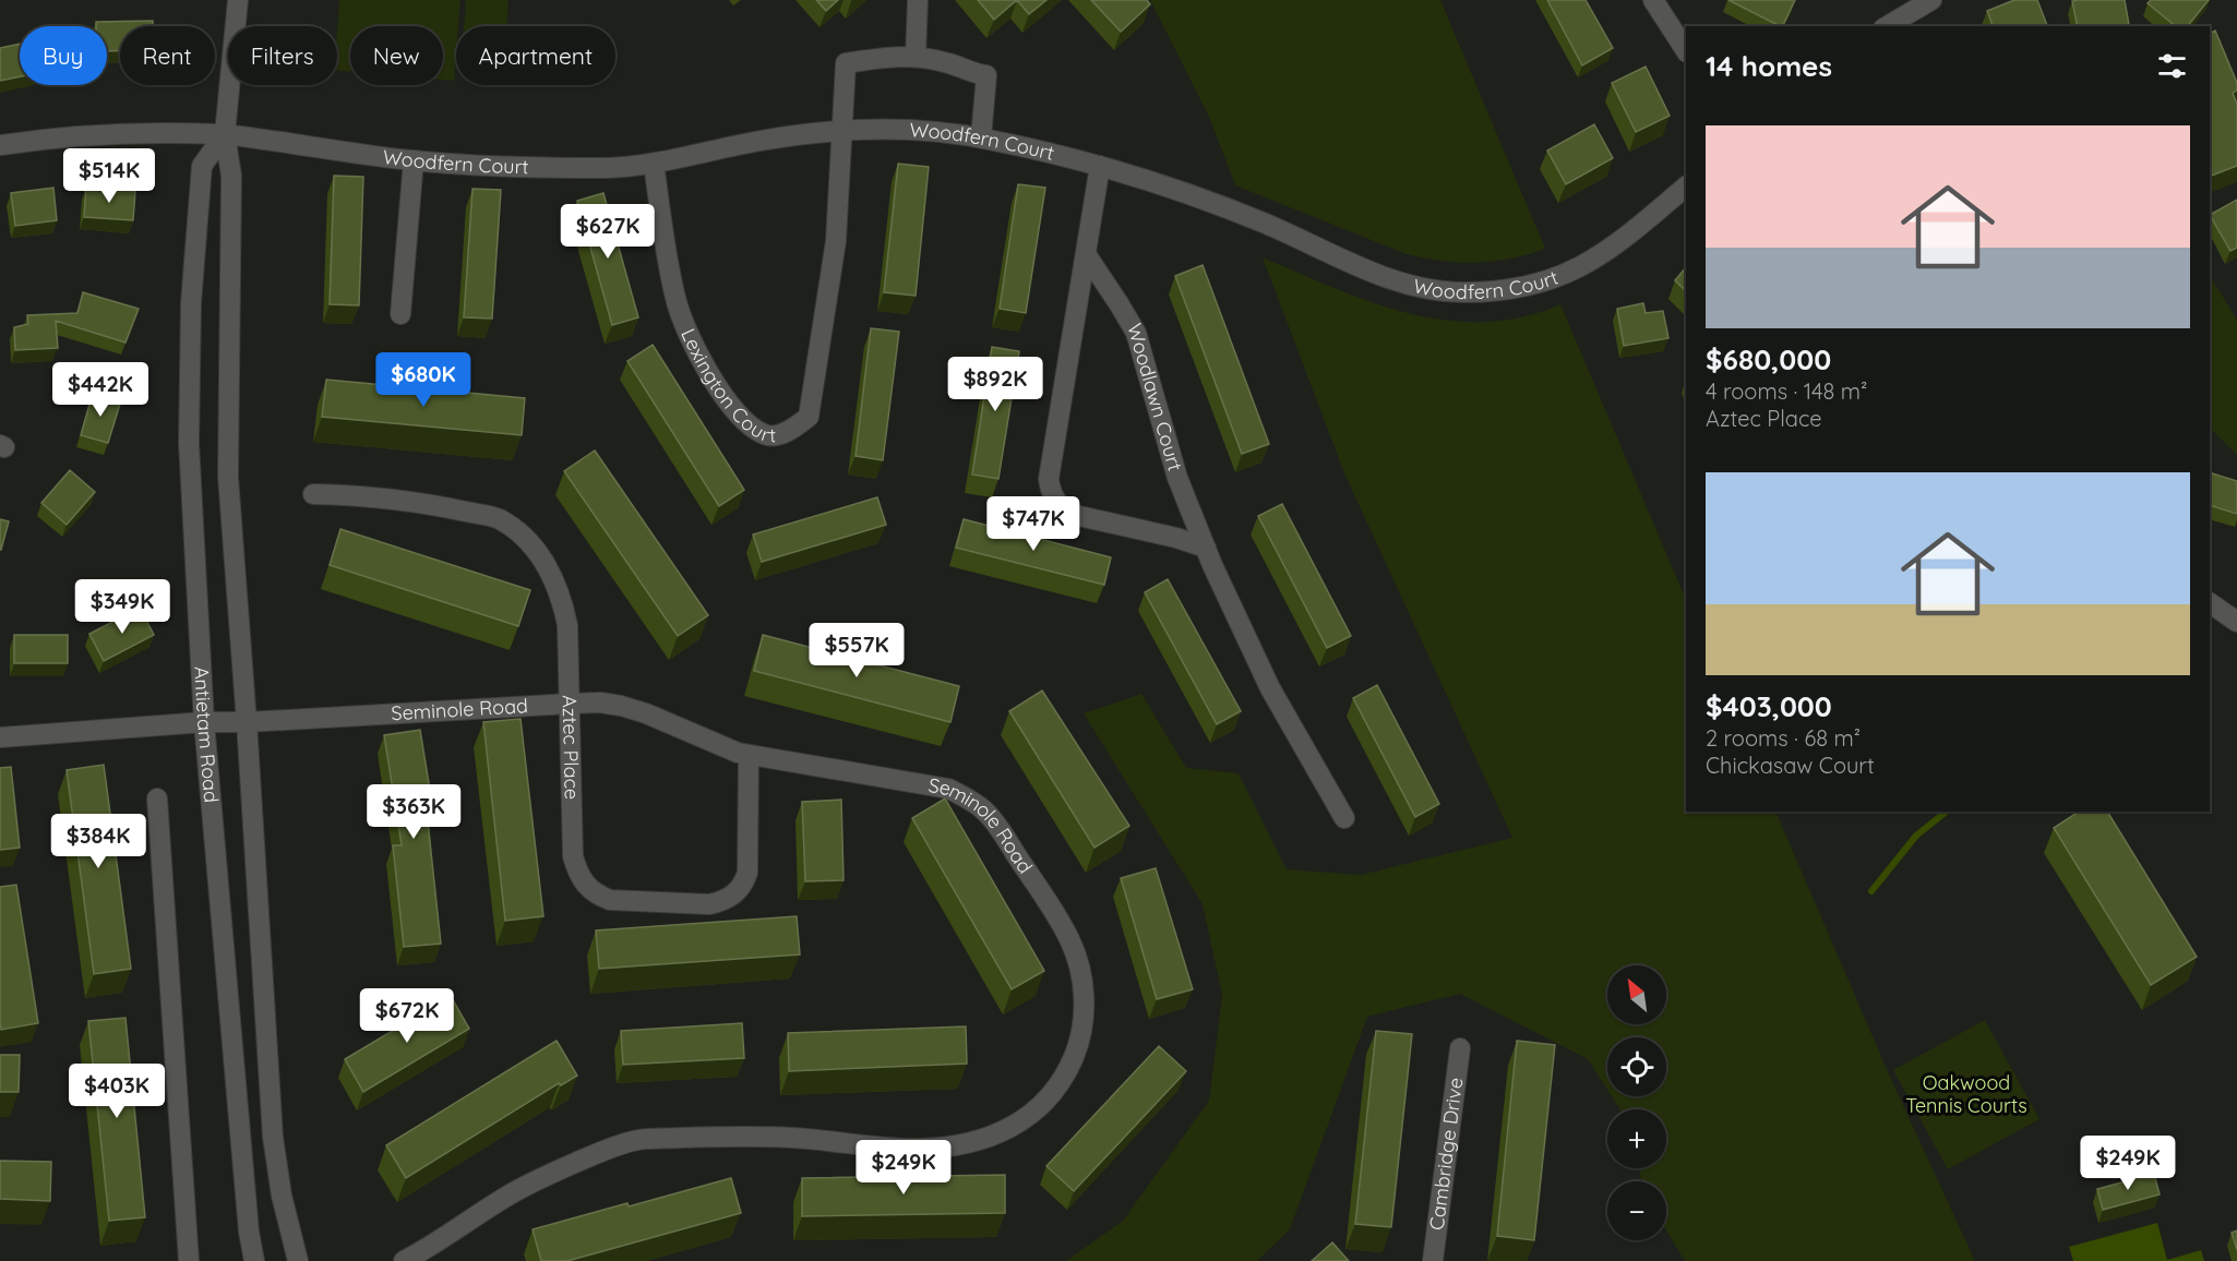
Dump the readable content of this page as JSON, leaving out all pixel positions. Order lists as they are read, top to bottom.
{
  "streets": {
    "street": [
      "Woodfern Court",
      "Lexington Court",
      "Woodlawn Court",
      "Seminole Road",
      "Antietam Road",
      "Aztec Place",
      "Cambridge Drive"
    ]
  },
  "crossings": [
    ["Woodfern Court", "Lexington Court"],
    ["Woodfern Court", "Antietam Road"],
    ["Seminole Road", "Antietam Road"],
    ["Seminole Road", "Aztec Place"]
  ],
  "parks": ["Oakwood Tennis Courts"],
  "north": "top left",
  "page": {
    "chip": [
      "Buy",
      "Rent",
      "Filters",
      "New",
      "Apartment"
    ],
    "heading": "14 homes",
    "list": [
      {
        "name": "$680,000",
        "note": "4 rooms · 148 m² · Aztec Place"
      },
      {
        "name": "$403,000",
        "note": "2 rooms · 68 m² · Chickasaw Court"
      }
    ],
    "price": [
      "$514K",
      "$627K",
      "$680K",
      "$892K",
      "$442K",
      "$747K",
      "$349K",
      "$557K",
      "$363K",
      "$384K",
      "$672K",
      "$403K",
      "$249K",
      "$249K"
    ],
    "map_buttons": ["+", "−"]
  }
}
